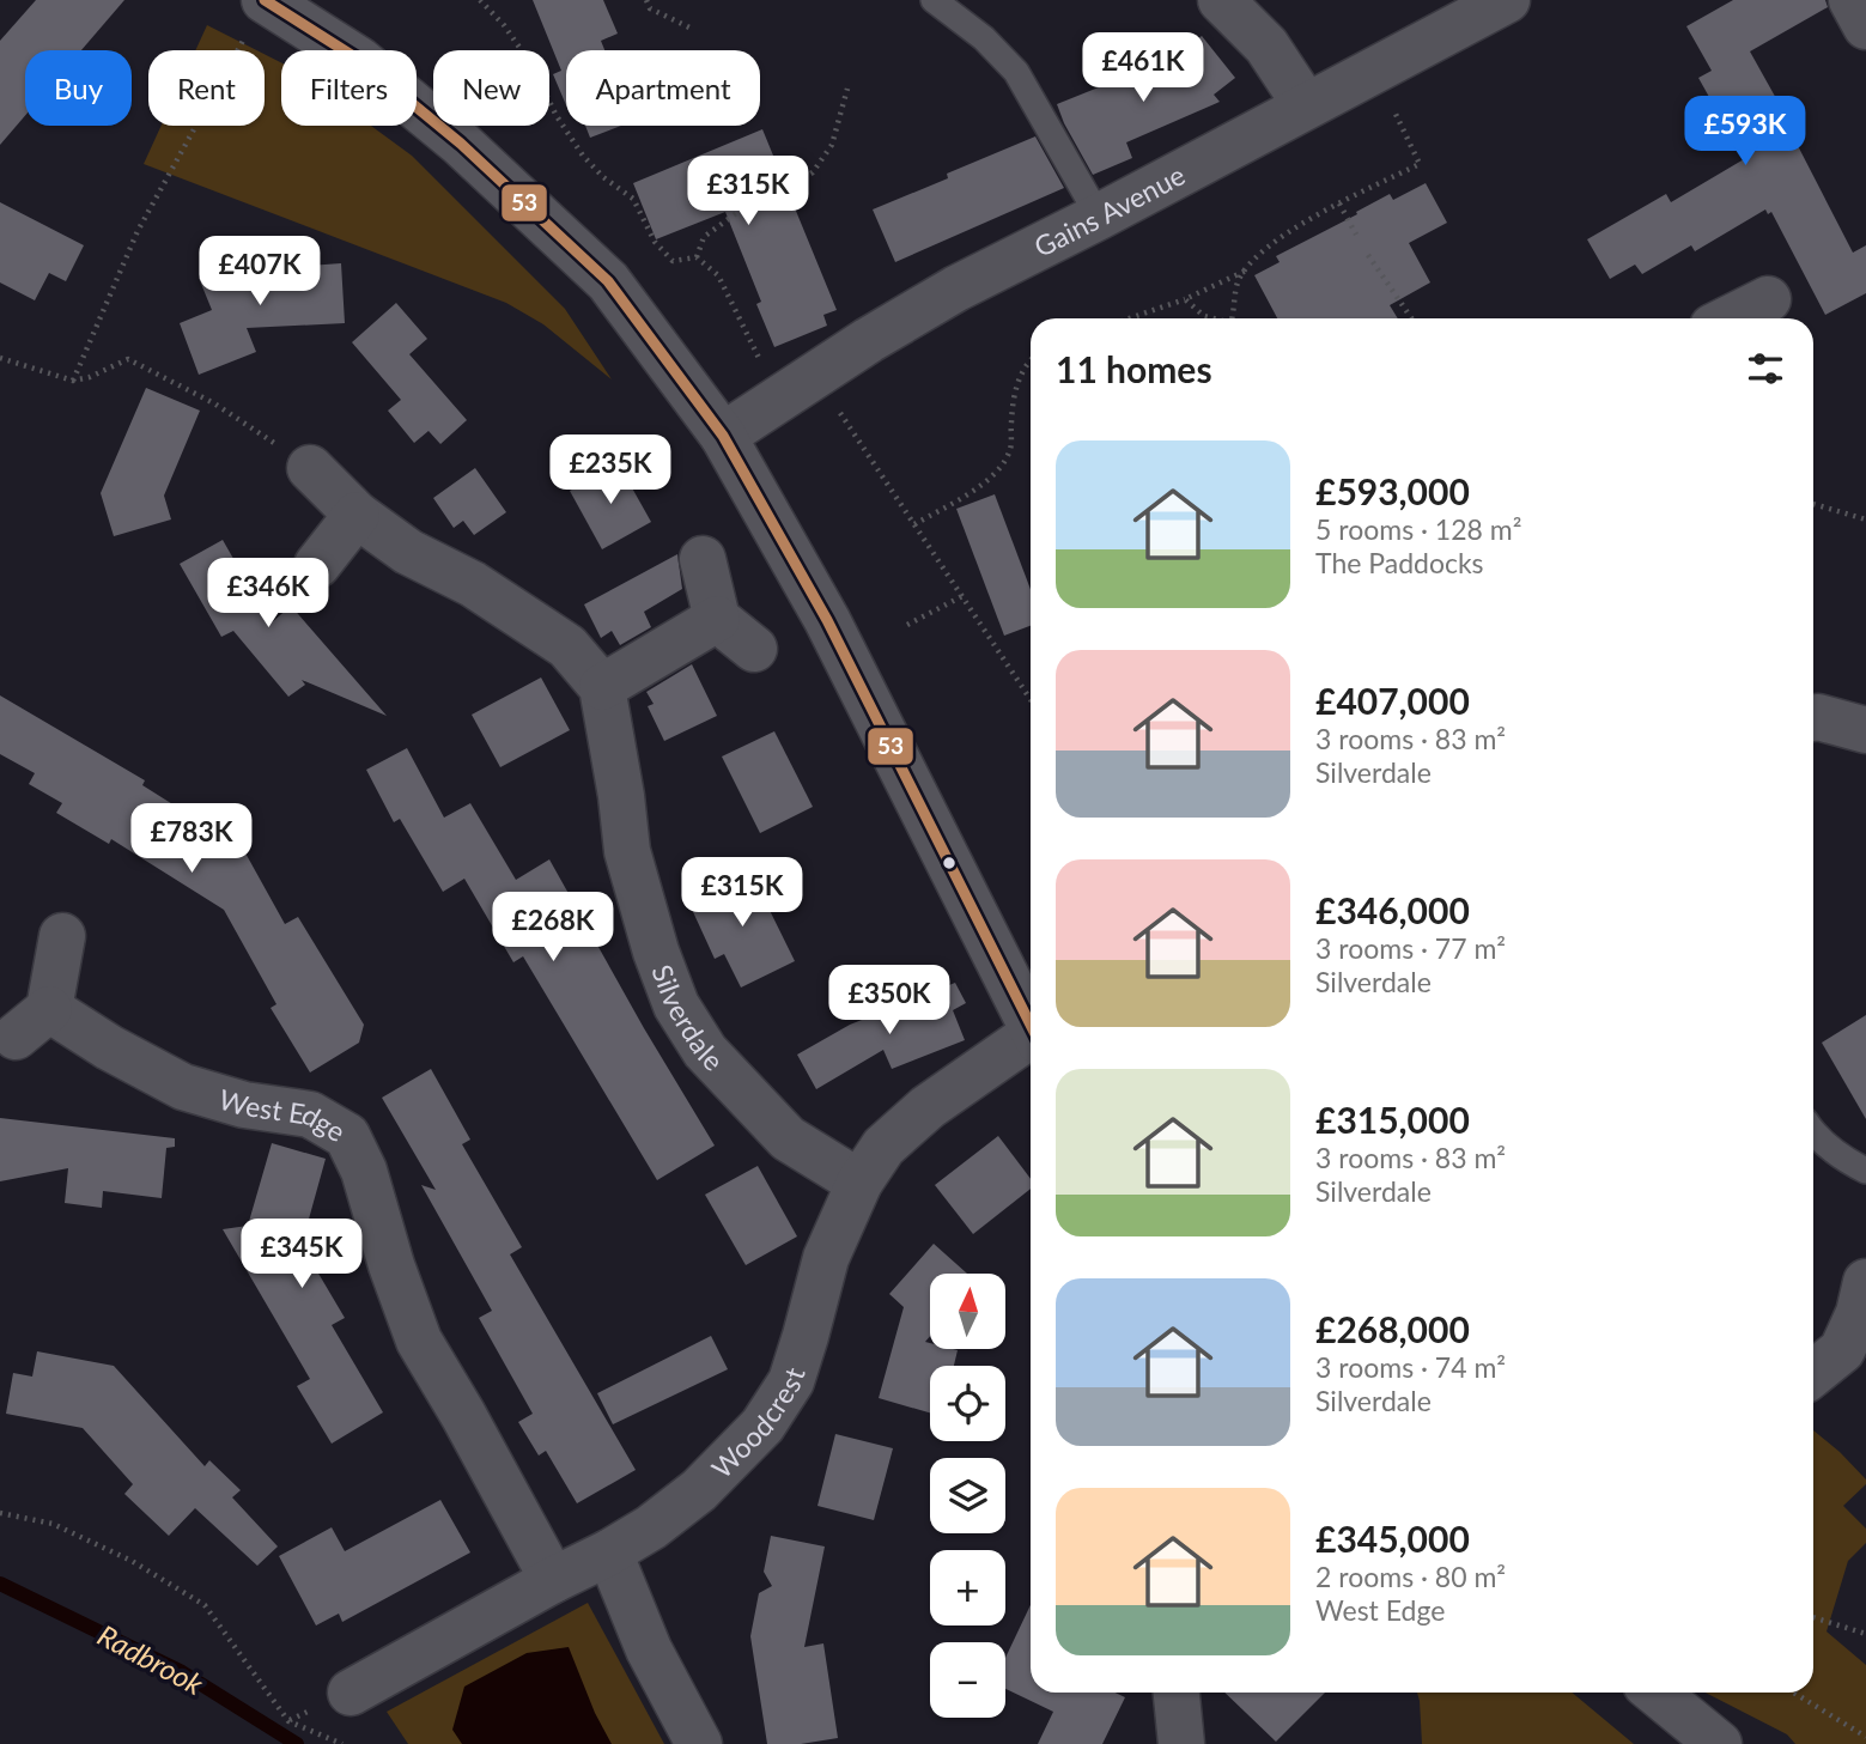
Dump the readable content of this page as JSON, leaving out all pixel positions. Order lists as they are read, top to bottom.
{
  "streets": {
    "street": [
      "Gains Avenue",
      "Silverdale",
      "West Edge",
      "Woodcrest"
    ]
  },
  "crossings": [
    ["Silverdale", "Woodcrest"],
    ["West Edge", "Woodcrest"]
  ],
  "water": ["Radbrook"],
  "lines": ["transit line 53"],
  "north": "top",
  "page": {
    "price": [
      "£461K",
      "£593K",
      "£315K",
      "£407K",
      "£235K",
      "£346K",
      "£783K",
      "£315K",
      "£268K",
      "£350K",
      "£345K"
    ],
    "chip": [
      "Buy",
      "Rent",
      "Filters",
      "New",
      "Apartment"
    ],
    "heading": "11 homes",
    "list": [
      {
        "name": "£593,000",
        "note": "5 rooms · 128 m² · The Paddocks"
      },
      {
        "name": "£407,000",
        "note": "3 rooms · 83 m² · Silverdale"
      },
      {
        "name": "£346,000",
        "note": "3 rooms · 77 m² · Silverdale"
      },
      {
        "name": "£315,000",
        "note": "3 rooms · 83 m² · Silverdale"
      },
      {
        "name": "£268,000",
        "note": "3 rooms · 74 m² · Silverdale"
      },
      {
        "name": "£345,000",
        "note": "2 rooms · 80 m² · West Edge"
      }
    ],
    "map_buttons": ["+", "−"]
  }
}
